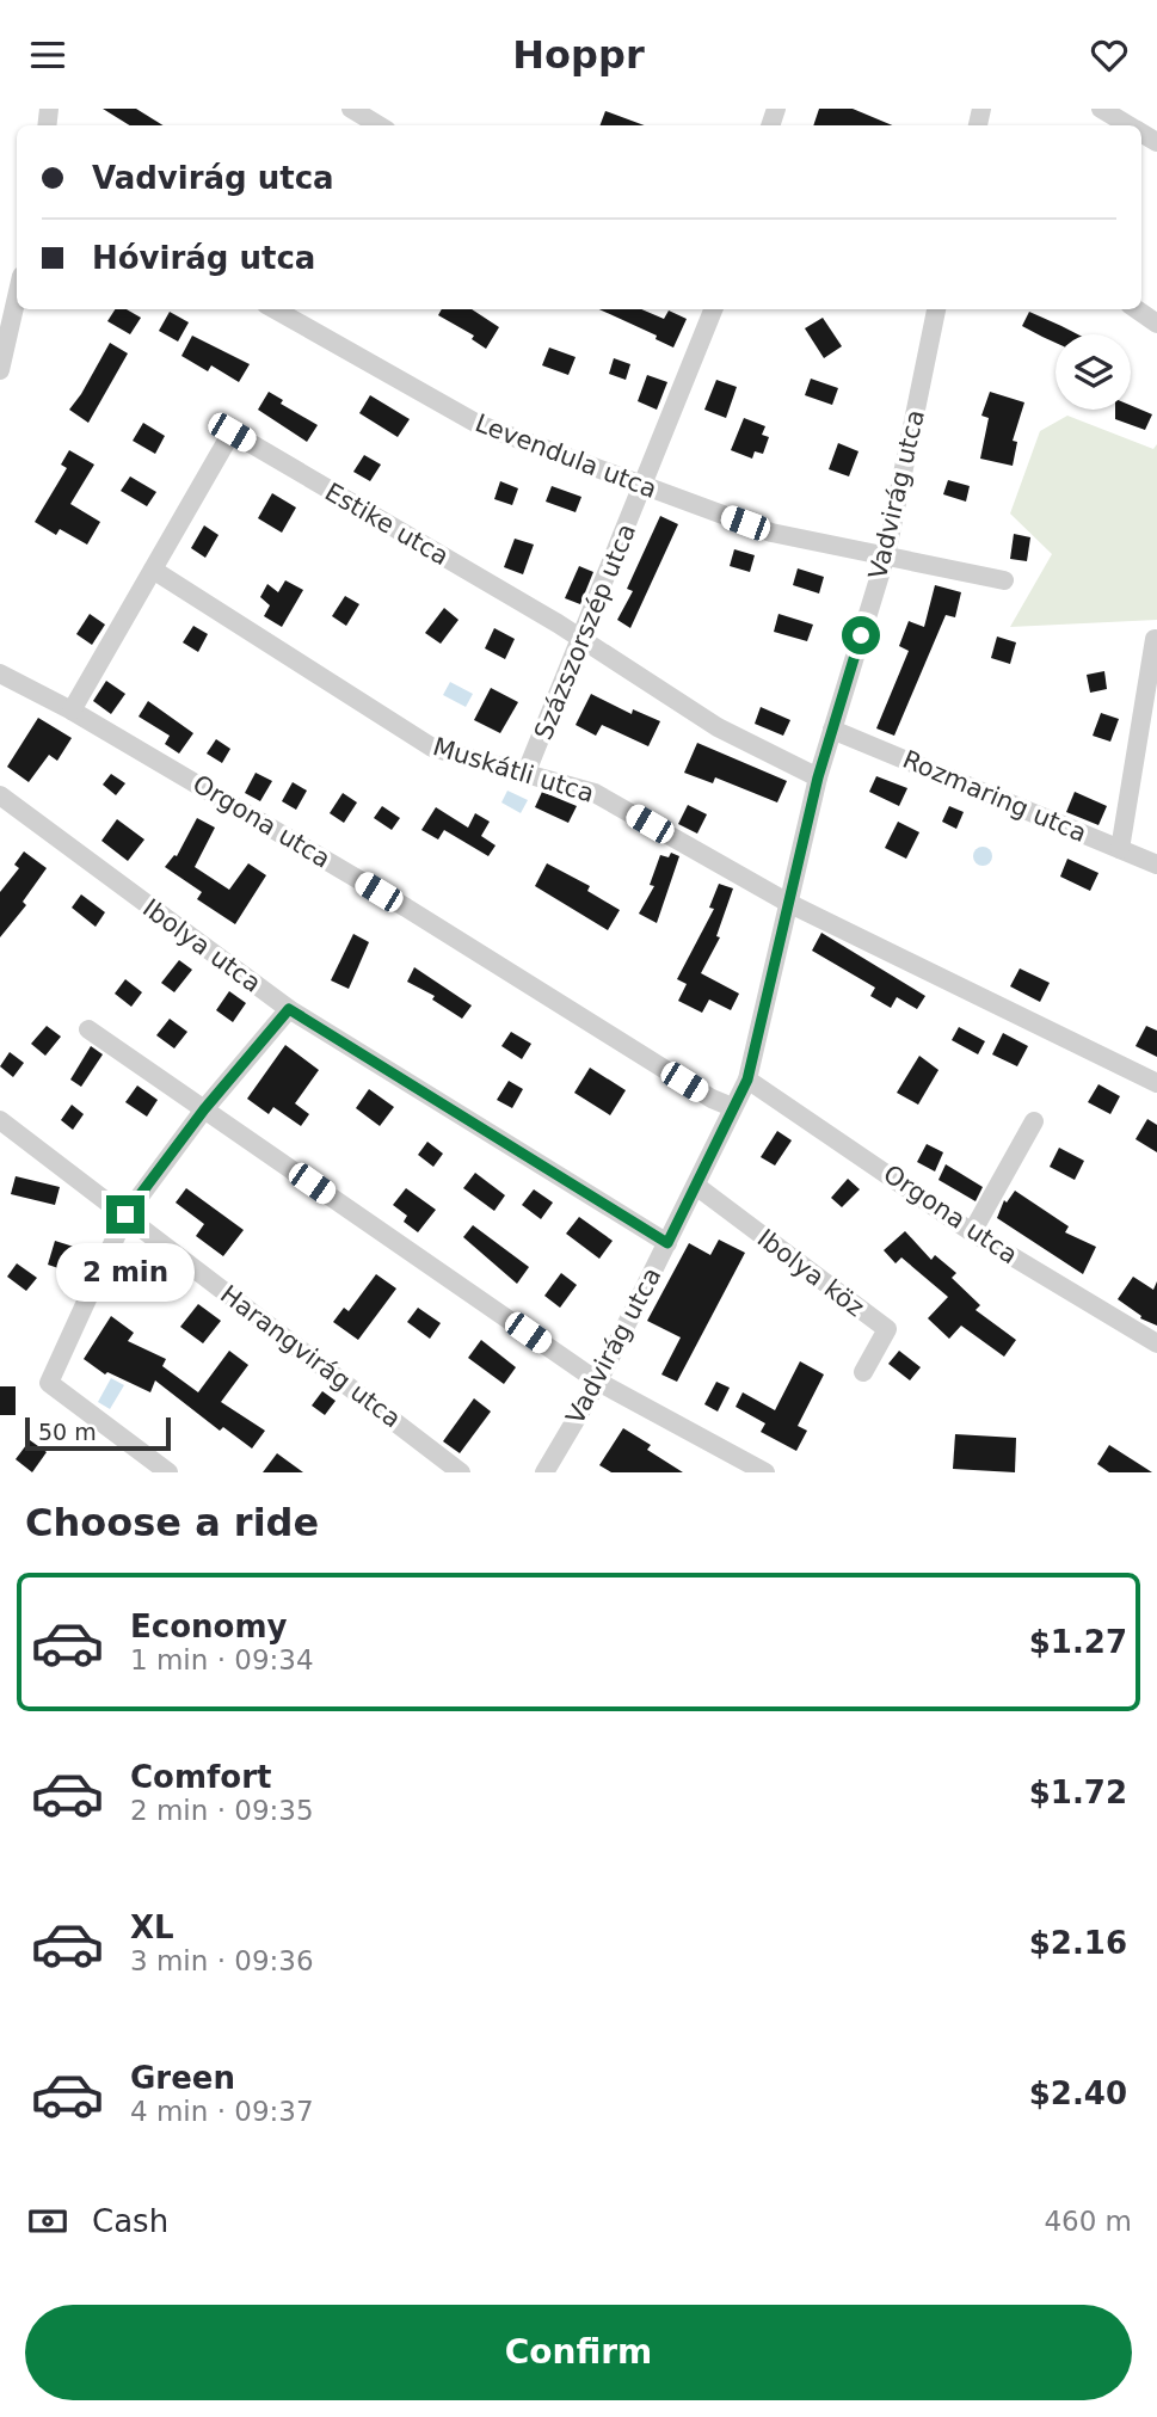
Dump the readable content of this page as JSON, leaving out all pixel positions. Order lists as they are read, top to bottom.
{
  "streets": {
    "street": [
      "Levendula utca",
      "Vadvirág utca",
      "Estike utca",
      "Százszorszép utca",
      "Muskátli utca",
      "Rozmaring utca",
      "Orgona utca",
      "Ibolya utca",
      "Ibolya köz",
      "Harangvirág utca"
    ]
  },
  "crossings": [
    ["Levendula utca", "Vadvirág utca"],
    ["Levendula utca", "Százszorszép utca"],
    ["Vadvirág utca", "Estike utca"],
    ["Vadvirág utca", "Muskátli utca"],
    ["Vadvirág utca", "Rozmaring utca"],
    ["Vadvirág utca", "Orgona utca"],
    ["Vadvirág utca", "Ibolya utca"],
    ["Vadvirág utca", "Ibolya köz"],
    ["Estike utca", "Százszorszép utca"],
    ["Estike utca", "Muskátli utca"],
    ["Estike utca", "Orgona utca"],
    ["Százszorszép utca", "Muskátli utca"]
  ],
  "scale_bar": "50 m",
  "page": {
    "header": "Hoppr",
    "banner": ["Vadvirág utca", "Hóvirág utca"],
    "bubble": "2 min",
    "scale": "50 m",
    "heading": "Choose a ride",
    "list": [
      {
        "name": "Economy",
        "note": "1 min · 09:34",
        "value": "$1.27"
      },
      {
        "name": "Comfort",
        "note": "2 min · 09:35",
        "value": "$1.72"
      },
      {
        "name": "XL",
        "note": "3 min · 09:36",
        "value": "$2.16"
      },
      {
        "name": "Green",
        "note": "4 min · 09:37",
        "value": "$2.40"
      }
    ],
    "pay": ["Cash", "460 m"],
    "buttons": "Confirm"
  }
}
